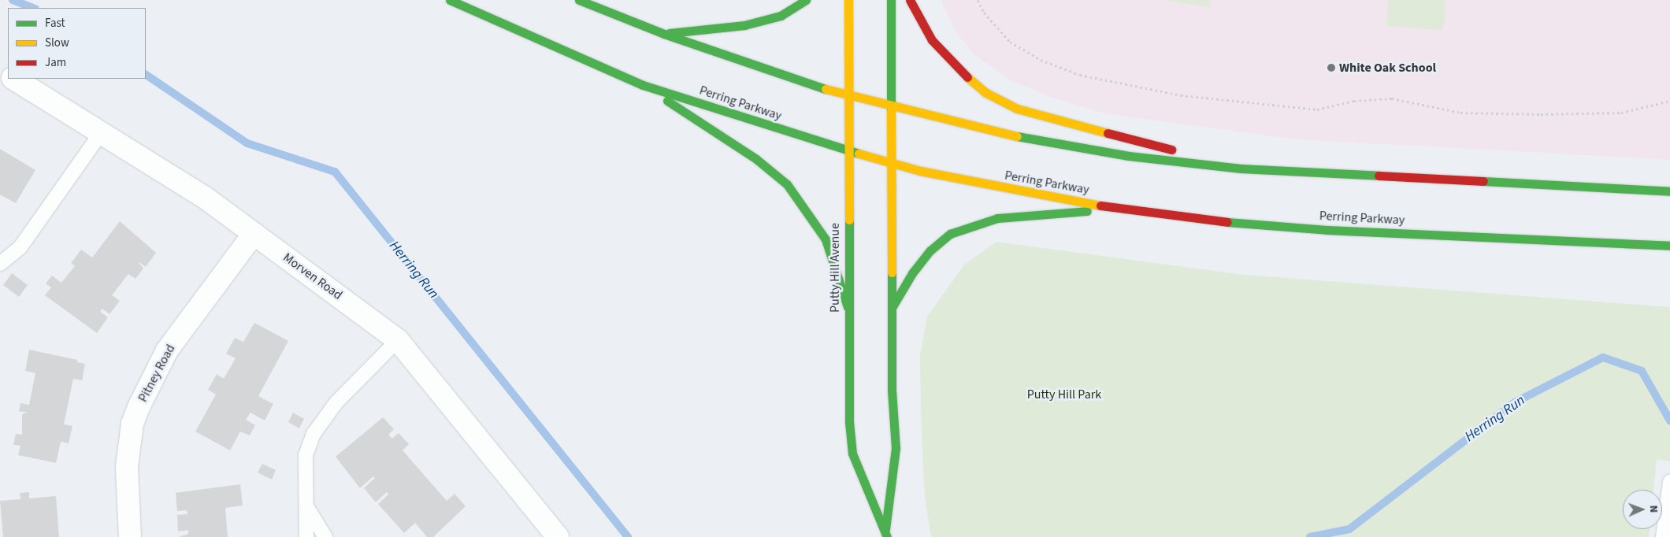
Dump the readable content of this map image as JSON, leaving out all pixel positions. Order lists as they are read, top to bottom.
{
  "streets": {
    "main road": ["Perring Parkway", "Putty Hill Avenue"],
    "street": ["Morven Road", "Pitney Road"]
  },
  "crossings": [
    ["Perring Parkway", "Putty Hill Avenue"],
    ["Morven Road", "Pitney Road"]
  ],
  "water": ["Herring Run"],
  "parks": ["Putty Hill Park"],
  "places": ["White Oak School"],
  "legend": ["Fast", "Slow", "Jam"],
  "north": "right"
}
